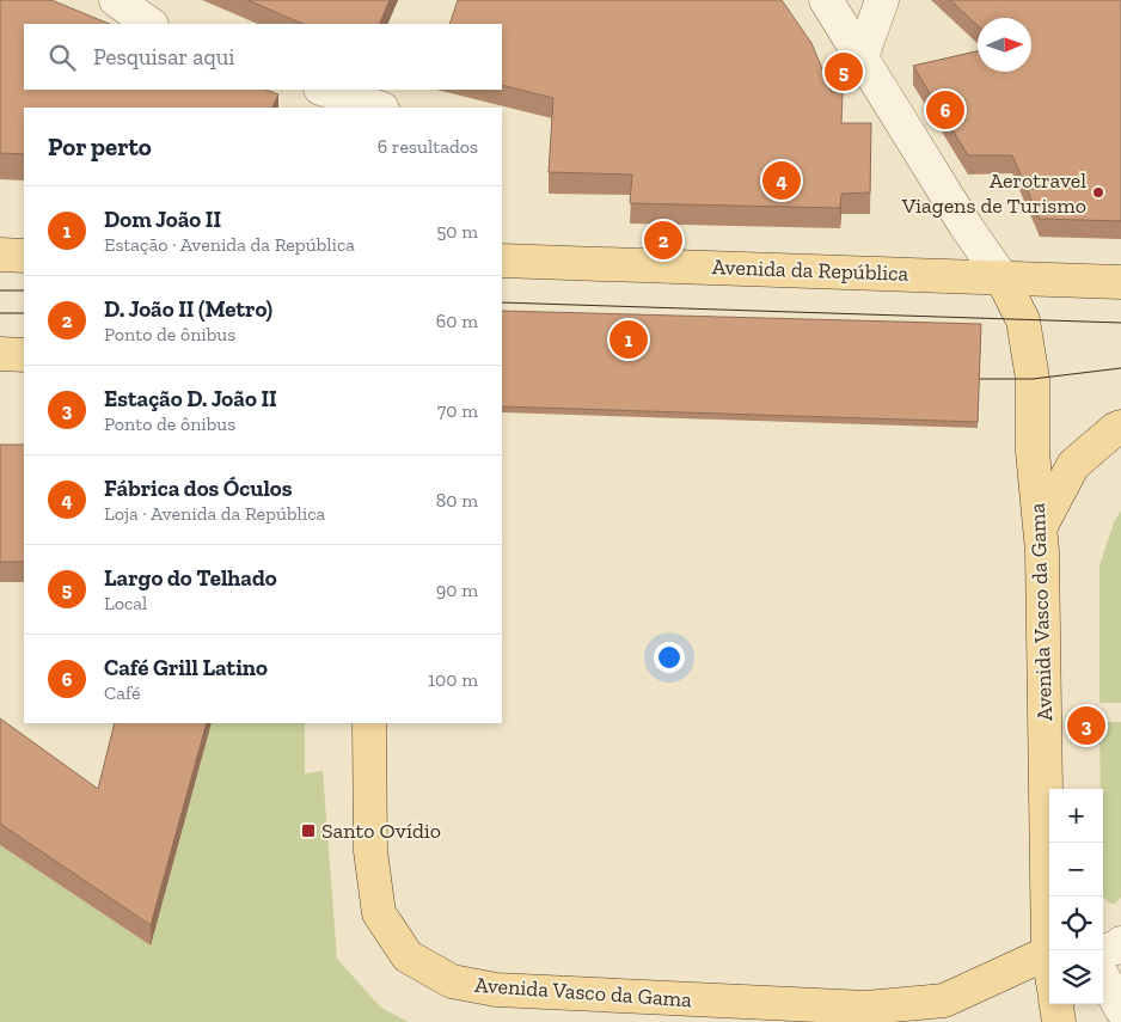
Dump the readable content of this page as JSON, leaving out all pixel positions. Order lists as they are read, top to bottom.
{
  "streets": {
    "main road": ["Avenida da República", "Avenida Vasco da Gama"]
  },
  "crossings": [
    ["Avenida da República", "Avenida Vasco da Gama"]
  ],
  "places": {
    "other": ["Aerotravel Viagens de Turismo"],
    "transit": ["Santo Ovídio"]
  },
  "north": "right",
  "page": {
    "search": "Pesquisar aqui",
    "pins": [
      "5",
      "6",
      "4",
      "2",
      "1",
      "3"
    ],
    "heading": ["Por perto", "6 resultados"],
    "list": [
      {
        "mark": "1",
        "name": "Dom João II",
        "note": "Estação · Avenida da República",
        "value": "50 m"
      },
      {
        "mark": "2",
        "name": "D. João II (Metro)",
        "note": "Ponto de ônibus",
        "value": "60 m"
      },
      {
        "mark": "3",
        "name": "Estação D. João II",
        "note": "Ponto de ônibus",
        "value": "70 m"
      },
      {
        "mark": "4",
        "name": "Fábrica dos Óculos",
        "note": "Loja · Avenida da República",
        "value": "80 m"
      },
      {
        "mark": "5",
        "name": "Largo do Telhado",
        "note": "Local",
        "value": "90 m"
      },
      {
        "mark": "6",
        "name": "Café Grill Latino",
        "note": "Café",
        "value": "100 m"
      }
    ],
    "map_buttons": ["+", "−"]
  }
}
